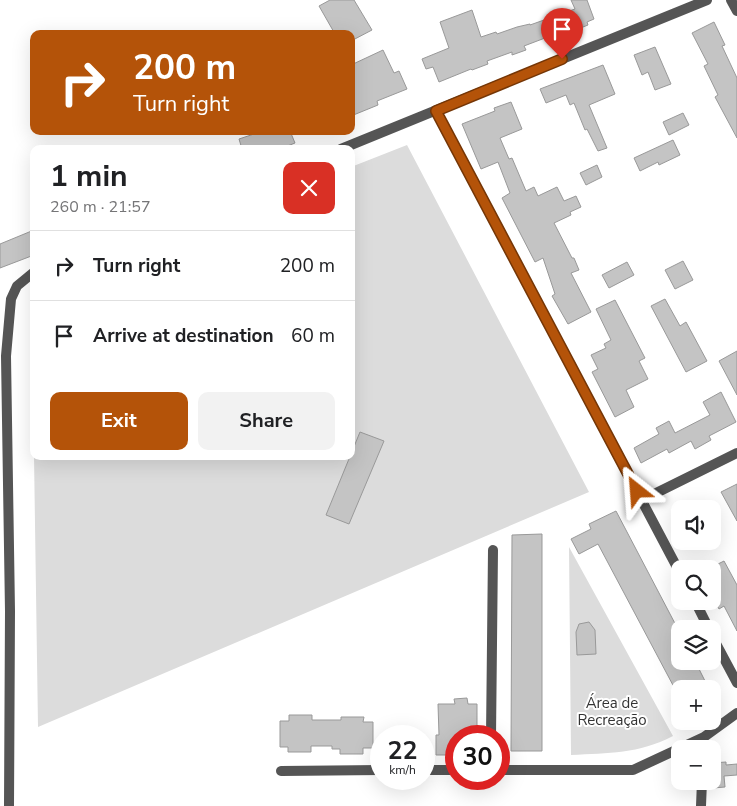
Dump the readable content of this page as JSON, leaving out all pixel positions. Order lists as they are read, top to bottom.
{
  "parks": ["Área de Recreação"],
  "page": {
    "turn": ["200 m", "Turn right"],
    "heading": ["1 min", "260 m · 21:57"],
    "list": [
      {
        "name": "Turn right",
        "value": "200 m"
      },
      {
        "name": "Arrive at destination",
        "value": "60 m"
      }
    ],
    "buttons": ["Exit", "Share"],
    "map_buttons": ["+", "−"],
    "speed": "22 km/h",
    "limit": "30"
  }
}
